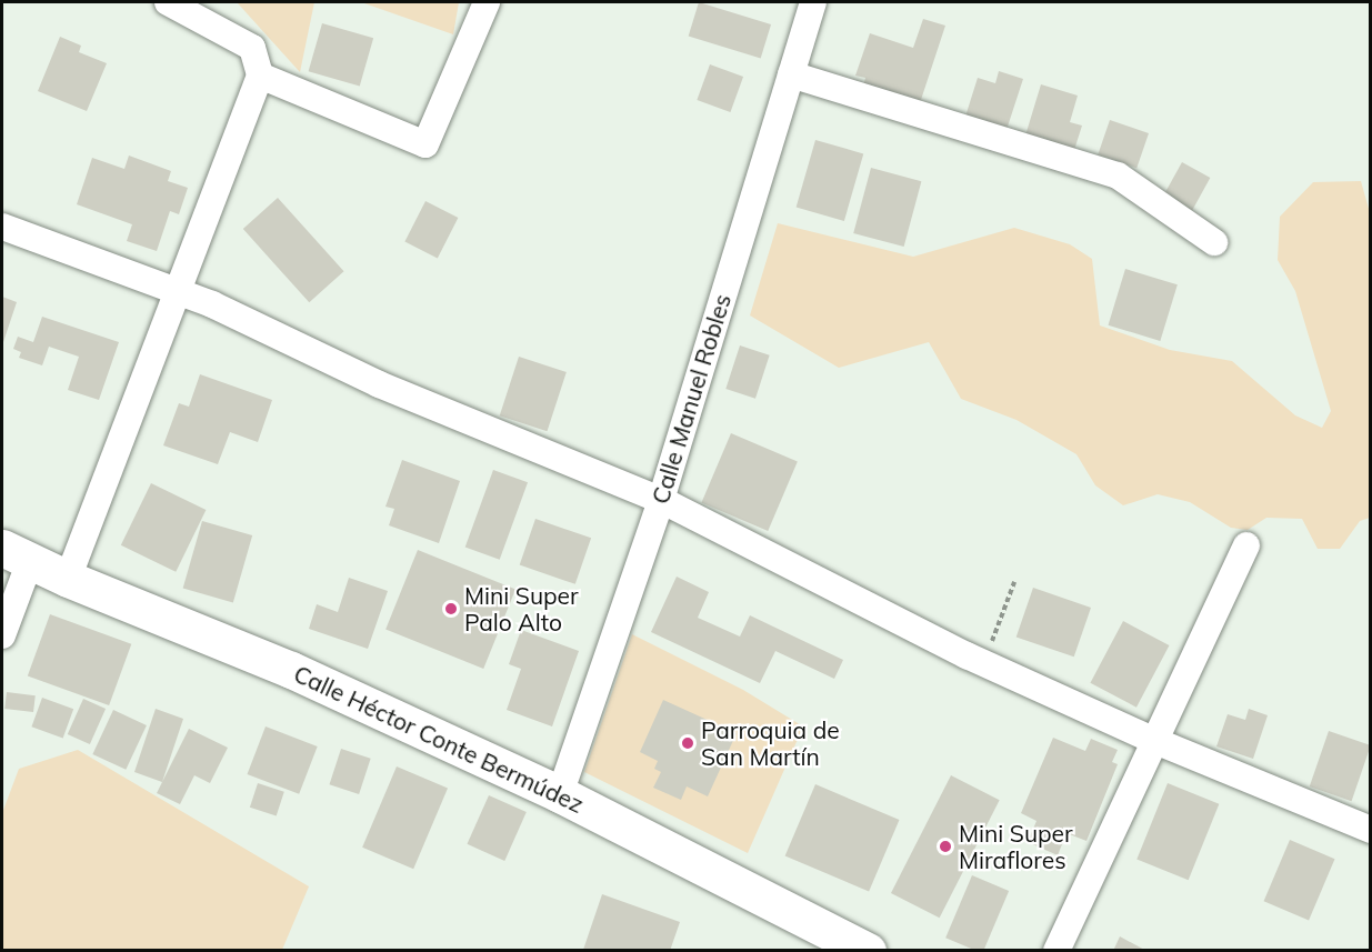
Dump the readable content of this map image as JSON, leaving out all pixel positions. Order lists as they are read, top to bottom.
{
  "streets": {
    "street": ["Calle Manuel Robles", "Calle Héctor Conte Bermúdez"]
  },
  "crossings": [
    ["Calle Manuel Robles", "Calle Héctor Conte Bermúdez"]
  ],
  "places": ["Mini Super Palo Alto", "Parroquia de San Martín", "Mini Super Miraflores"]
}
